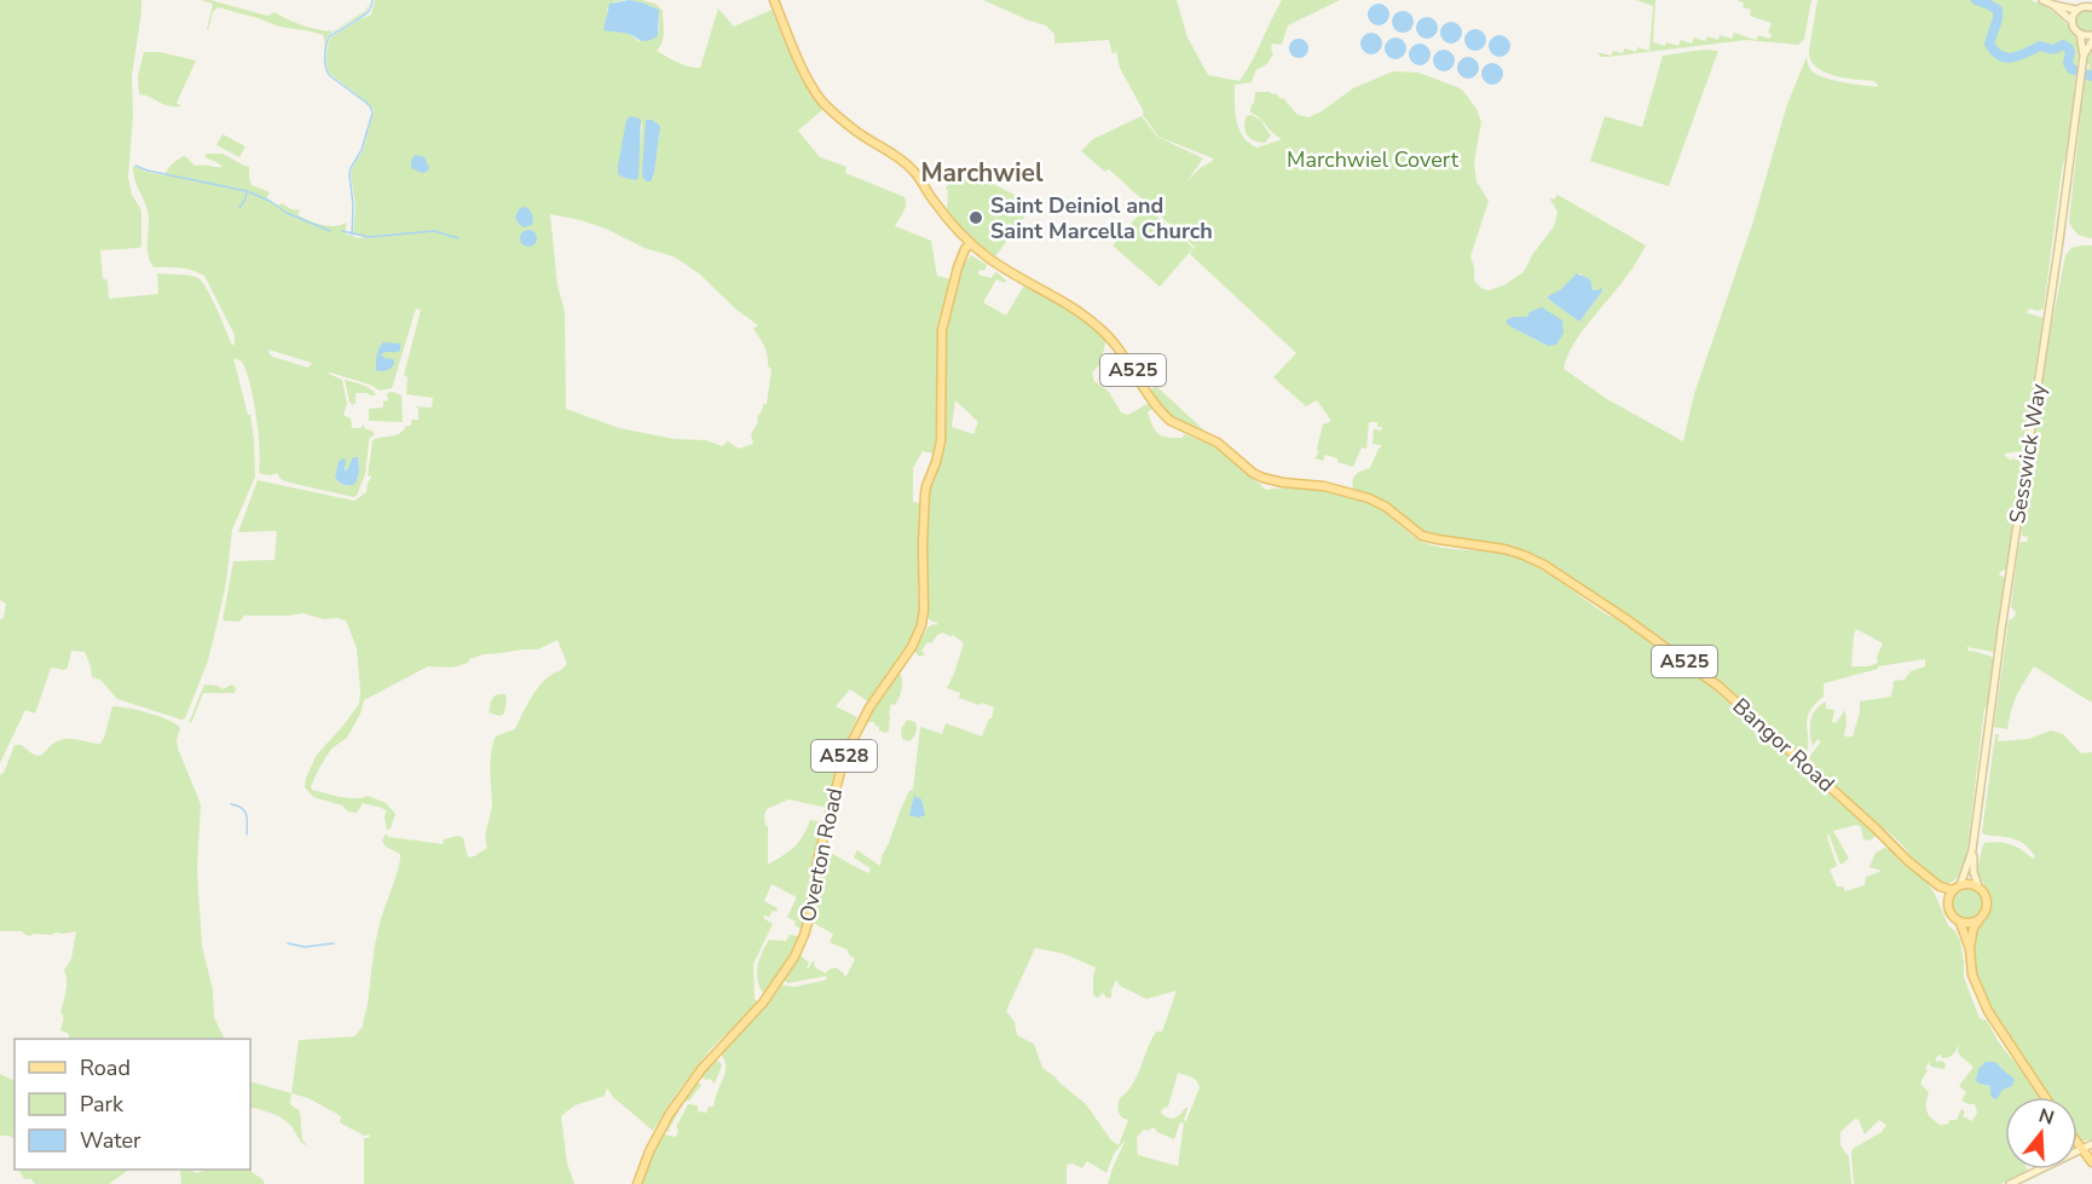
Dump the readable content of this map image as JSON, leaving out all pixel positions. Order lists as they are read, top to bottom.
{
  "streets": {
    "main road": [
      "A525",
      "Bangor Road",
      "A528",
      "Overton Road"
    ],
    "street": ["Sesswick Way"]
  },
  "crossings": [
    ["A525", "Sesswick Way"],
    ["A525", "Bangor Road"],
    ["A525", "Overton Road"],
    ["Sesswick Way", "Bangor Road"],
    ["Bangor Road", "Overton Road"]
  ],
  "districts": ["Marchwiel"],
  "parks": ["Marchwiel Covert"],
  "places": ["Saint Deiniol and Saint Marcella Church"],
  "legend": ["Road", "Park", "Water"],
  "north": "top"
}
